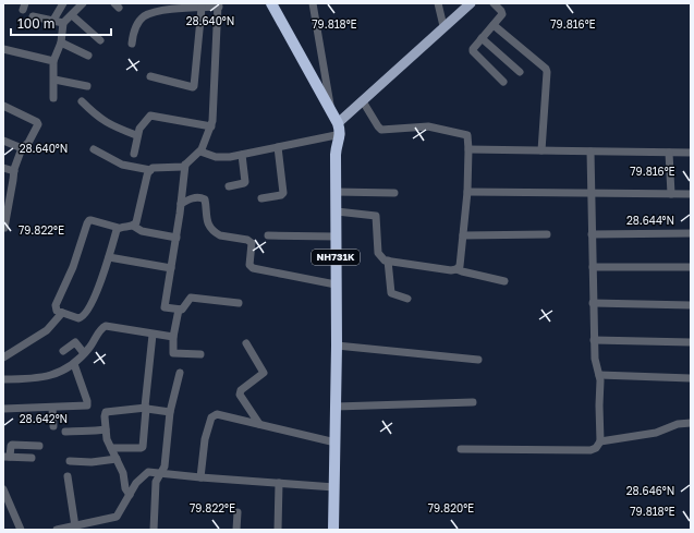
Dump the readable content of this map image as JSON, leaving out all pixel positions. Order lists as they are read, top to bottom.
{
  "streets": {
    "highway": ["NH731K"]
  },
  "scale_bar": "100 m",
  "coordinates": [
    "28.640°N",
    "79.818°E",
    "79.816°E",
    "28.644°N",
    "79.822°E",
    "28.642°N",
    "28.646°N",
    "79.820°E"
  ]
}
